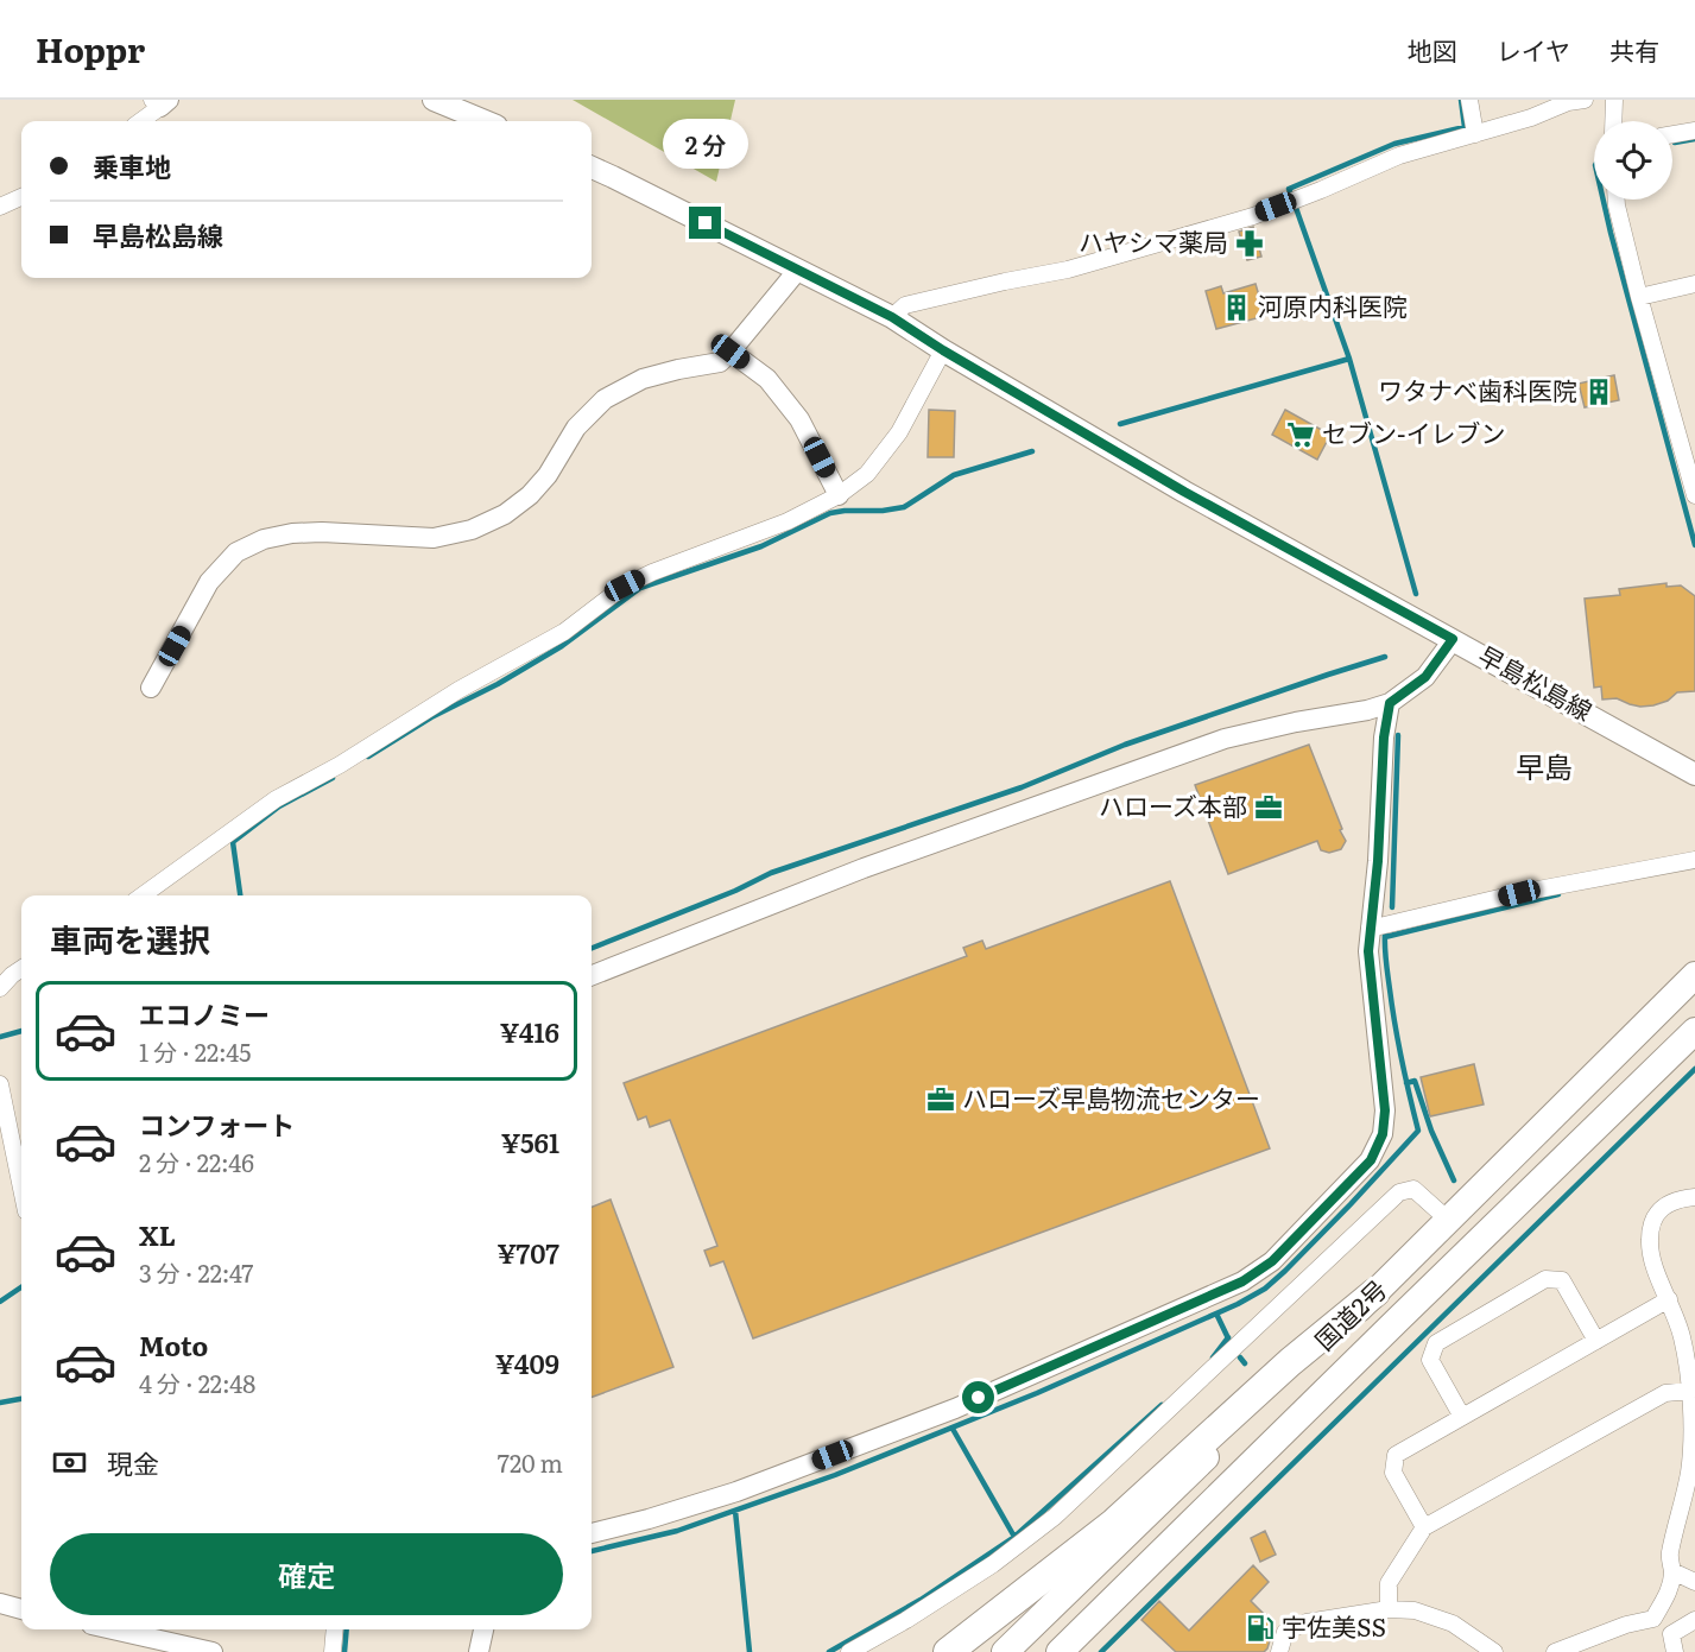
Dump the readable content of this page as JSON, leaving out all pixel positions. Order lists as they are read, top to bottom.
{
  "streets": {
    "highway": ["国道2号"],
    "main road": ["早島松島線"]
  },
  "districts": ["早島"],
  "places": {
    "pharmacy": ["ハヤシマ薬局"],
    "building": ["河原内科医院", "ワタナベ歯科医院"],
    "supermarket": ["セブン-イレブン"],
    "office": ["ハローズ本部", "ハローズ早島物流センター"],
    "fuel station": ["宇佐美SS"]
  },
  "page": {
    "header": "Hoppr",
    "nav": ["地図", "レイヤ", "共有"],
    "bubble": "2 分",
    "banner": ["乗車地", "早島松島線"],
    "heading": "車両を選択",
    "list": [
      {
        "name": "エコノミー",
        "note": "1 分 · 22:45",
        "value": "¥416"
      },
      {
        "name": "コンフォート",
        "note": "2 分 · 22:46",
        "value": "¥561"
      },
      {
        "name": "XL",
        "note": "3 分 · 22:47",
        "value": "¥707"
      },
      {
        "name": "Moto",
        "note": "4 分 · 22:48",
        "value": "¥409"
      }
    ],
    "pay": ["現金", "720 m"],
    "buttons": "確定"
  }
}
